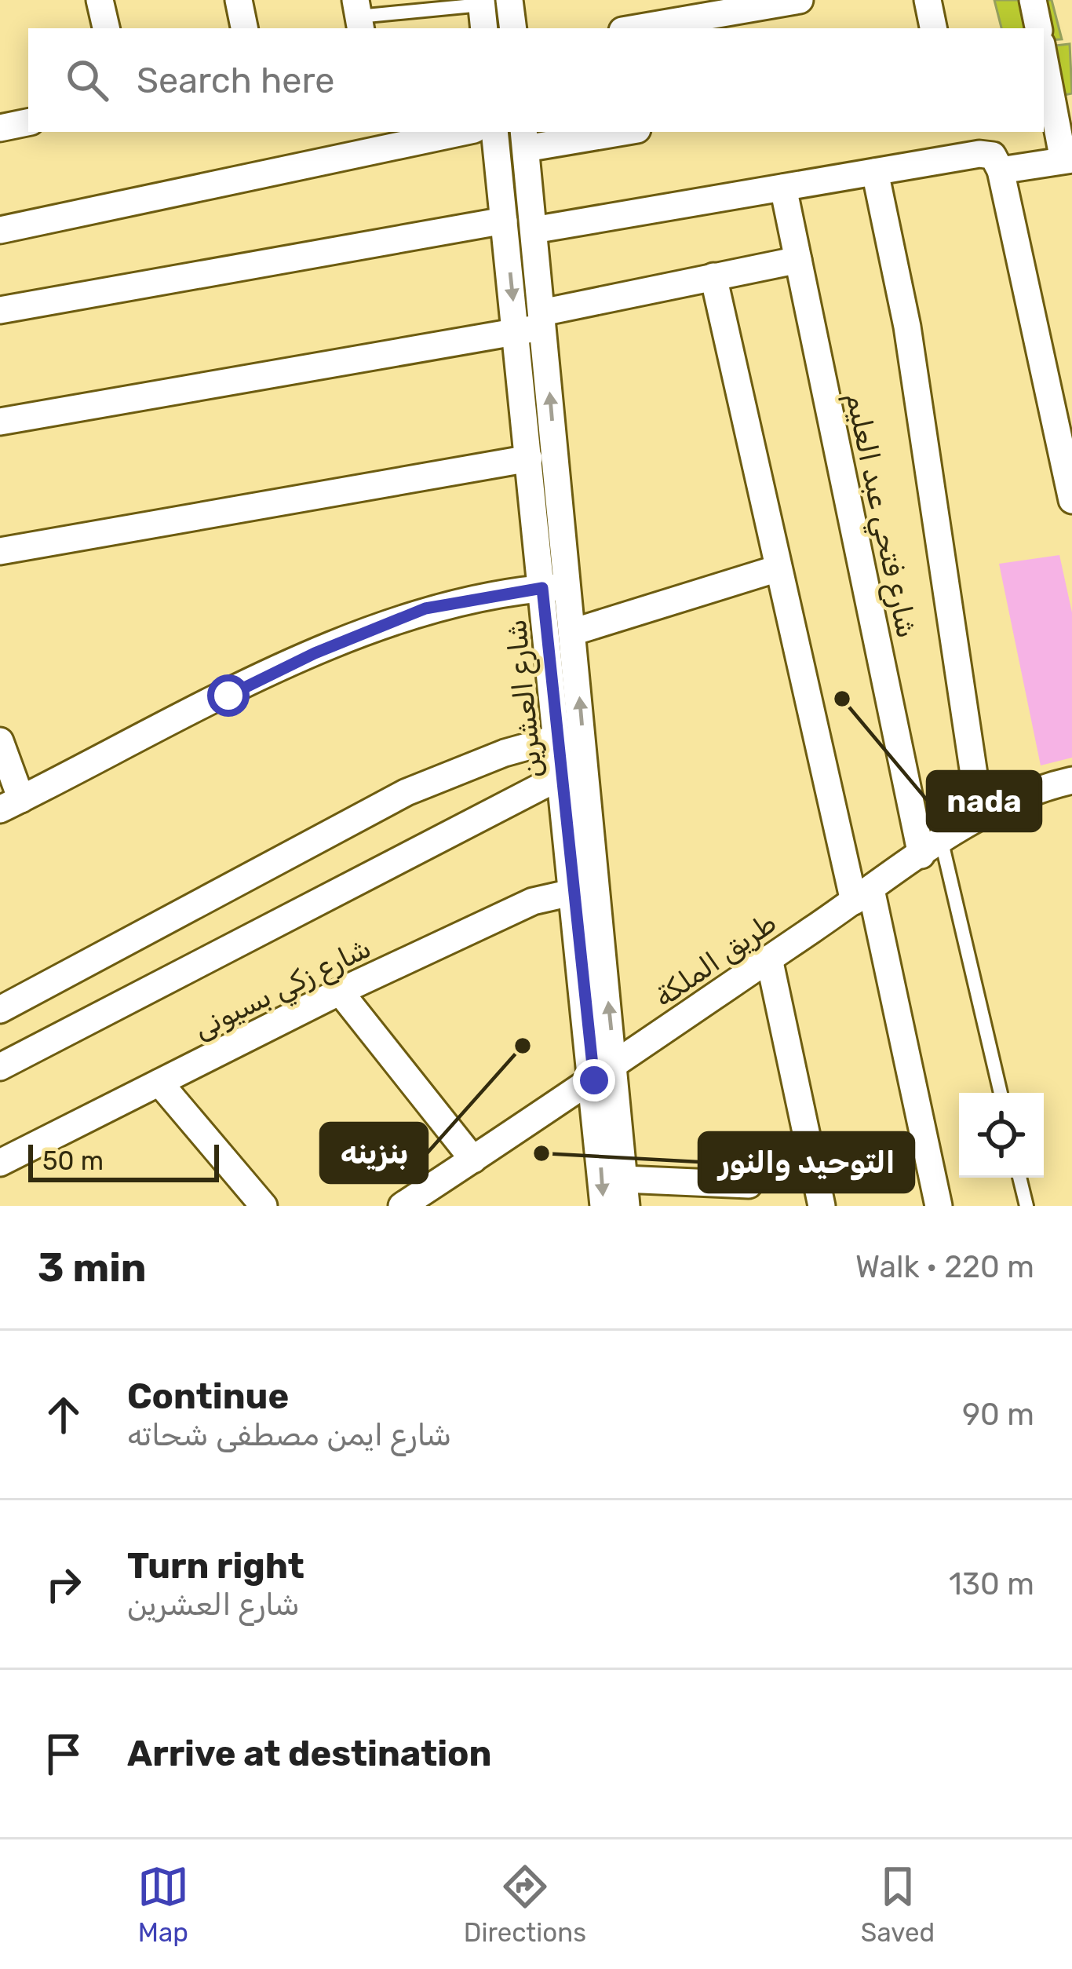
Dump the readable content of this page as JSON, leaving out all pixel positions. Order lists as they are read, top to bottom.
{
  "streets": {
    "street": [
      "شارع فتحي عبد العليم",
      "شارع العشرين",
      "طريق الملكة",
      "شارع زكي بسيونى"
    ]
  },
  "crossings": [
    ["شارع فتحي عبد العليم", "طريق الملكة"],
    ["شارع العشرين", "طريق الملكة"],
    ["شارع العشرين", "شارع زكي بسيونى"]
  ],
  "places": ["nada", "بنزينه", "التوحيد والنور"],
  "scale_bar": "50 m",
  "page": {
    "search": "Search here",
    "scale": "50 m",
    "heading": ["3 min", "Walk · 220 m"],
    "list": [
      ["Continue", "شارع ايمن مصطفى شحاته", "90 m"],
      ["Turn right", "شارع العشرين", "130 m"],
      "Arrive at destination"
    ],
    "nav": ["Map", "Directions", "Saved"]
  }
}
